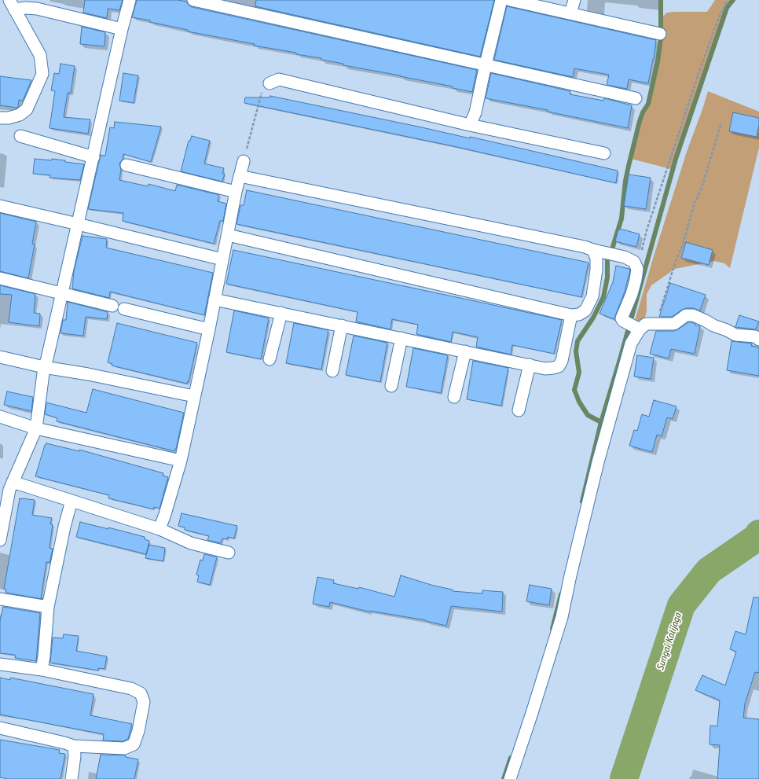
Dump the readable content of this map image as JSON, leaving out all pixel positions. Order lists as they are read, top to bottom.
{
  "water": ["Sungai Kalijaga"]
}
